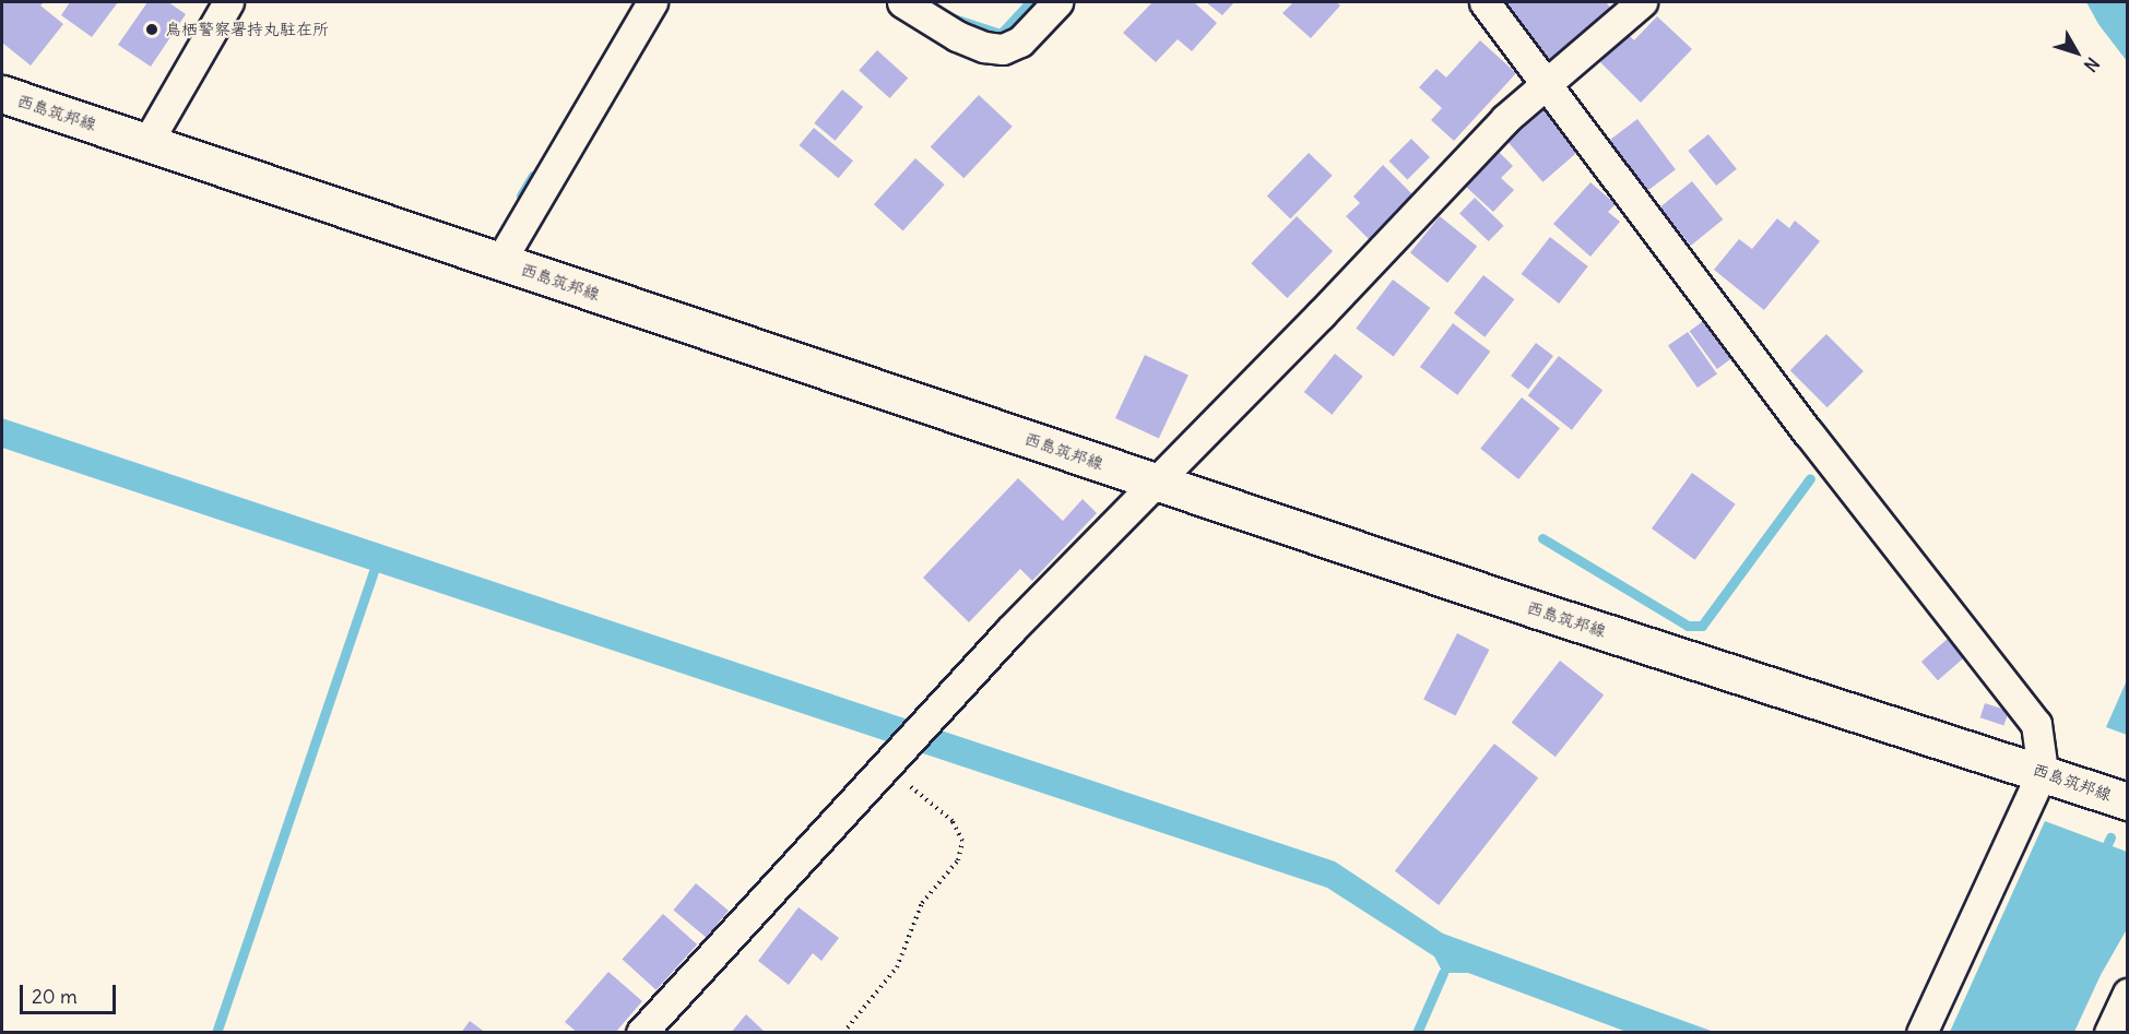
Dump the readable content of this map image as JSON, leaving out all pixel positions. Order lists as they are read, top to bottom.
{
  "streets": {
    "main road": ["西島筑邦線"]
  },
  "places": ["鳥栖警察署持丸駐在所"],
  "scale_bar": "20 m",
  "north": "bottom right"
}
